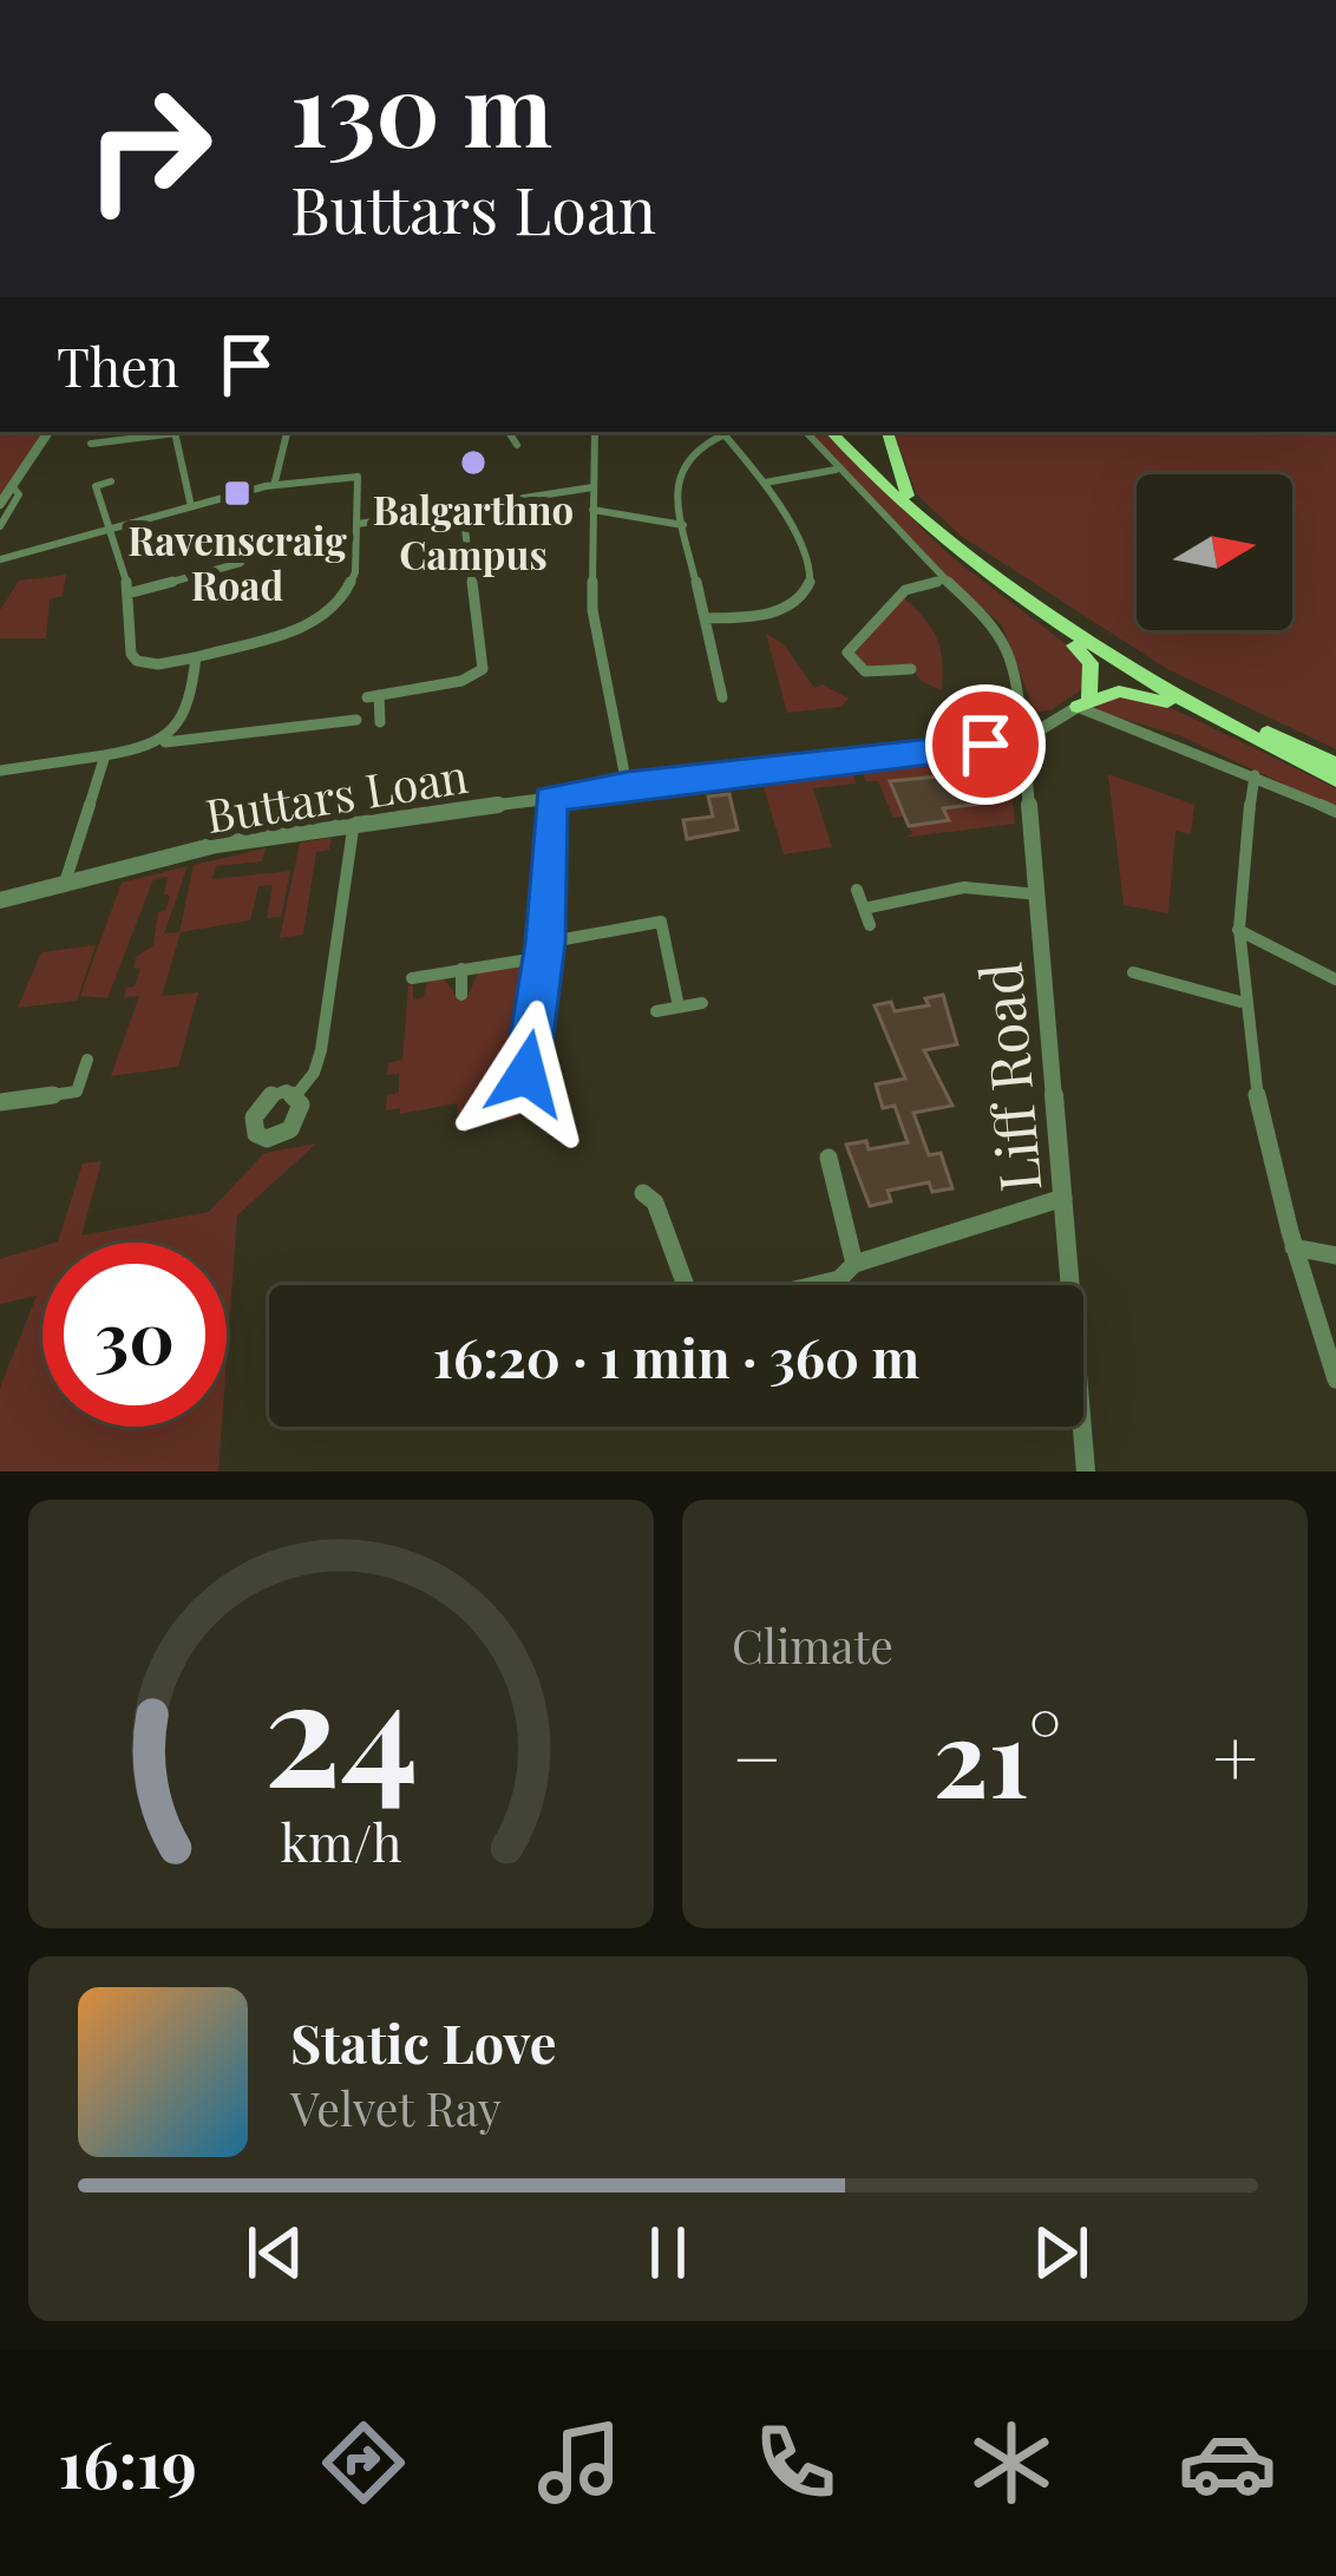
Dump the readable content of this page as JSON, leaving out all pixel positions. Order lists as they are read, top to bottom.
{
  "streets": {
    "street": ["Buttars Loan", "Liff Road"]
  },
  "crossings": [
    ["Buttars Loan", "Liff Road"]
  ],
  "places": {
    "other": ["Balgarthno Campus"],
    "transit": ["Ravenscraig Road"]
  },
  "north": "right",
  "page": {
    "turn": ["130 m", "Buttars Loan"],
    "then": "Then",
    "limit": "30",
    "trip": "16:20 · 1 min · 360 m",
    "tile": "Climate",
    "heat": ["−", "21°", "+"],
    "song": ["Static Love", "Velvet Ray"],
    "tabs": "16:19",
    "gauge": ["24", "km/h"]
  }
}
